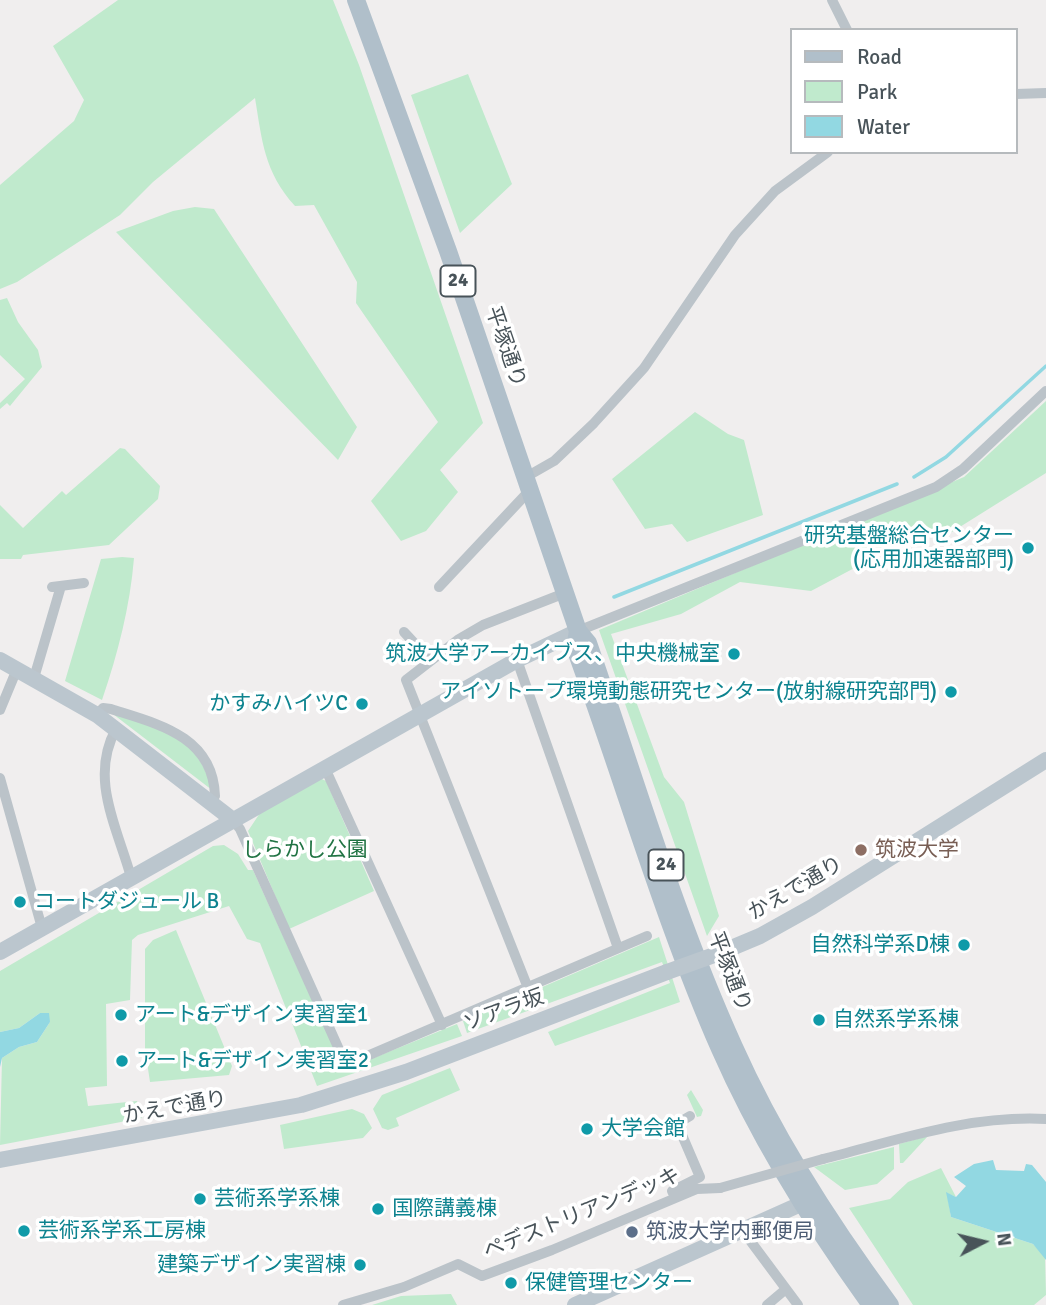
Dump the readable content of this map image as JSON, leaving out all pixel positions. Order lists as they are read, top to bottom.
{
  "streets": {
    "main road": ["24", "平塚通り"],
    "street": ["かえで通り", "ソアラ坂", "ペデストリアンデッキ"]
  },
  "crossings": [
    ["かえで通り", "ソアラ坂"]
  ],
  "parks": ["しらかし公園"],
  "places": [
    "研究基盤総合センター (応用加速器部門)",
    "筑波大学アーカイブス、中央機械室",
    "アイソトープ環境動態研究センター(放射線研究部門)",
    "かすみハイツC",
    "筑波大学",
    "コートダジュール B",
    "自然科学系D棟",
    "アート&デザイン実習室1",
    "自然系学系棟",
    "アート&デザイン実習室2",
    "大学会館",
    "芸術系学系棟",
    "国際講義棟",
    "芸術系学系工房棟",
    "筑波大学内郵便局",
    "建築デザイン実習棟",
    "保健管理センター"
  ],
  "legend": ["Road", "Park", "Water"],
  "north": "right"
}
